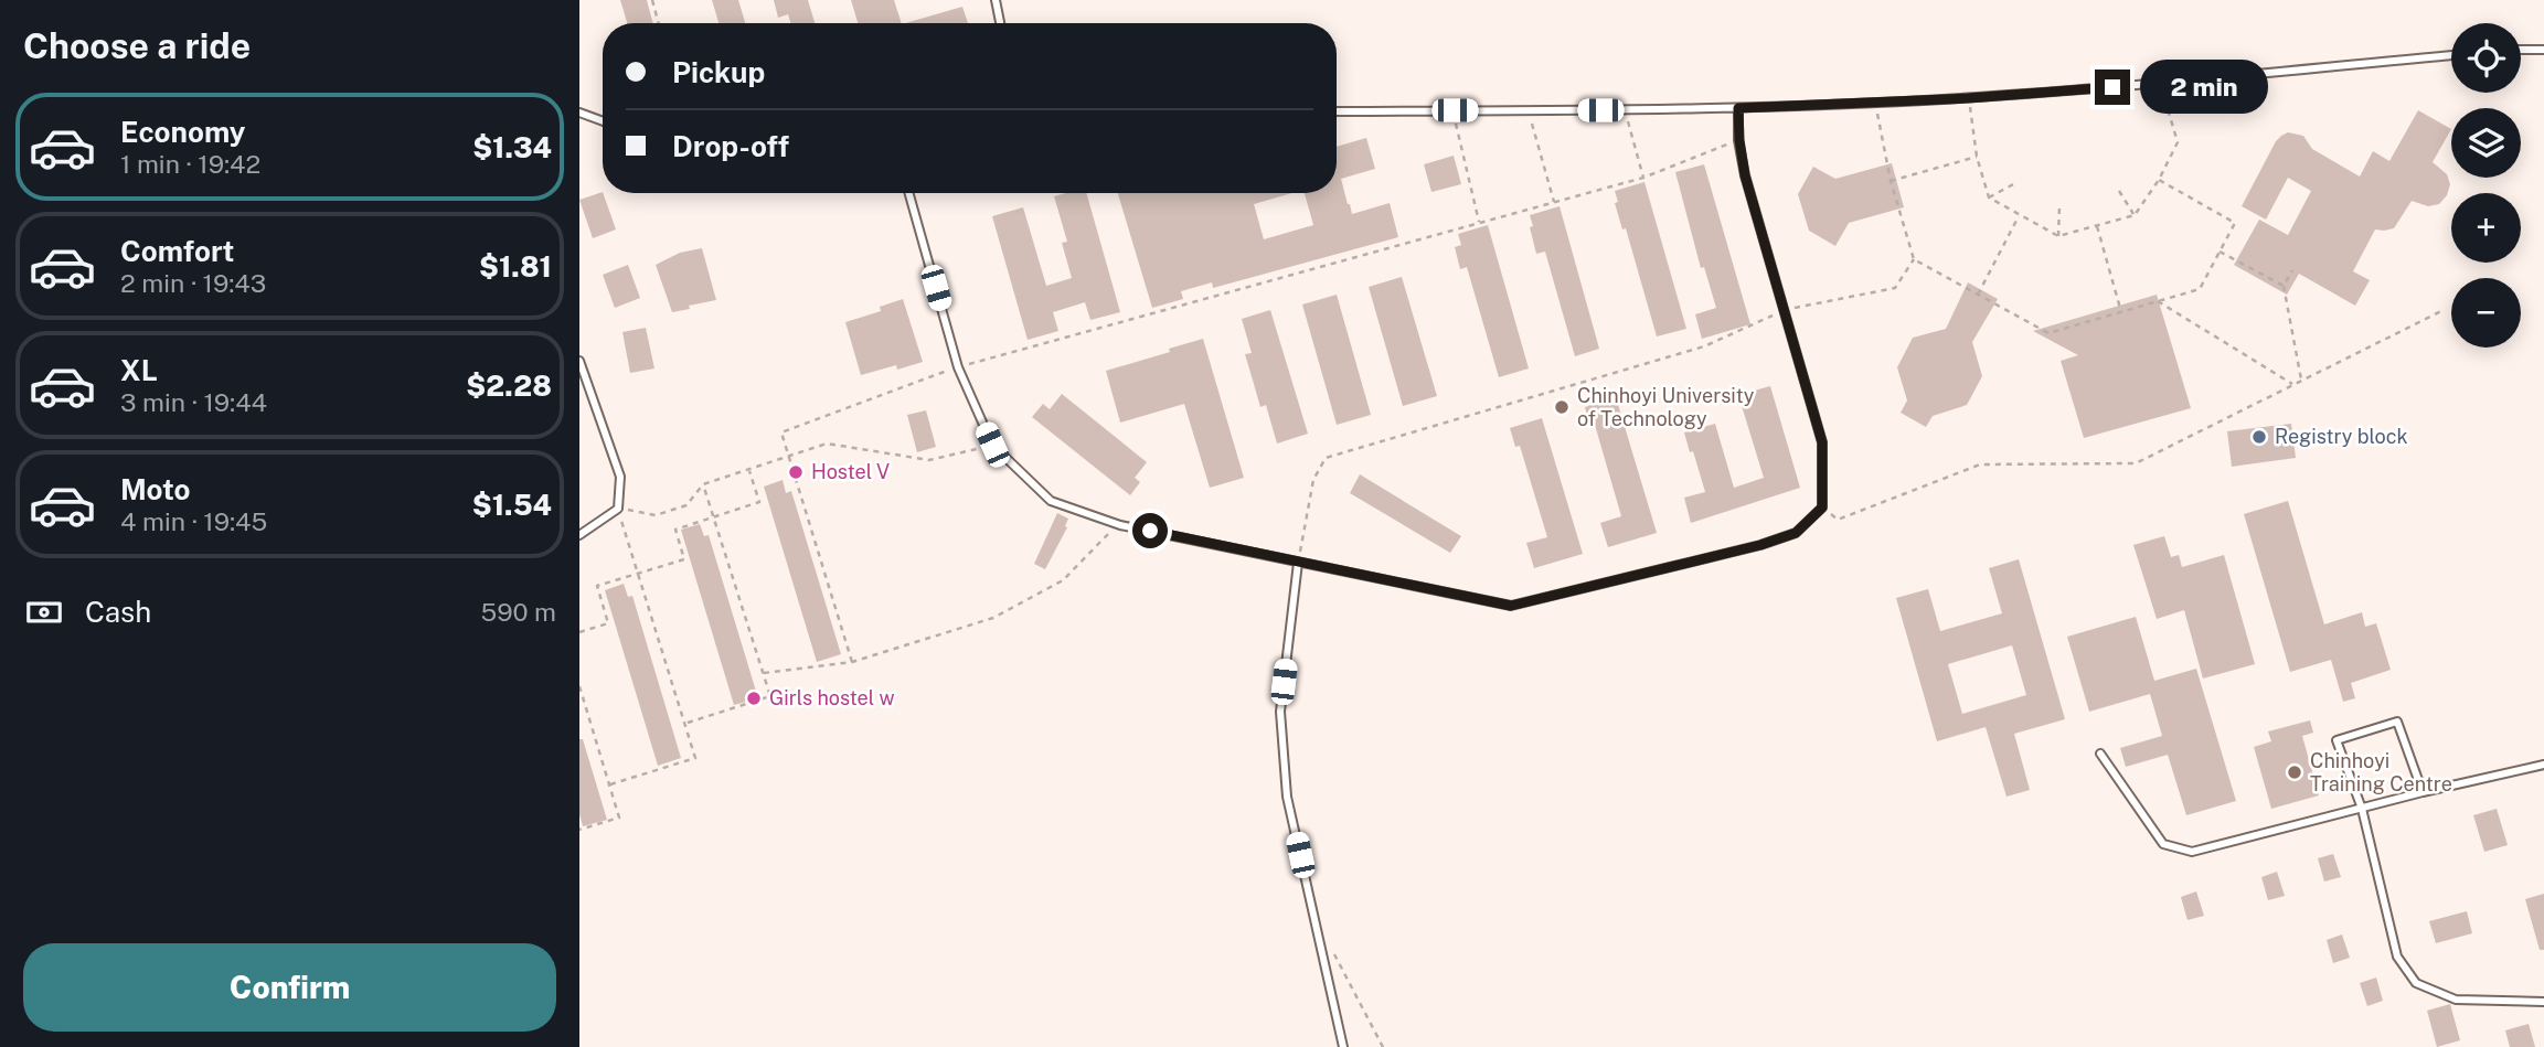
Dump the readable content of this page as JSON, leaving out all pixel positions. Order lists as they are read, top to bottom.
{
  "places": [
    "Chinhoyi University of Technology",
    "Registry block",
    "Hostel V",
    "Girls hostel w",
    "Chinhoyi Training Centre"
  ],
  "page": {
    "heading": "Choose a ride",
    "map_buttons": ["+", "−"],
    "banner": ["Pickup", "Drop-off"],
    "bubble": "2 min",
    "list": [
      {
        "name": "Economy",
        "note": "1 min · 19:42",
        "value": "$1.34"
      },
      {
        "name": "Comfort",
        "note": "2 min · 19:43",
        "value": "$1.81"
      },
      {
        "name": "XL",
        "note": "3 min · 19:44",
        "value": "$2.28"
      },
      {
        "name": "Moto",
        "note": "4 min · 19:45",
        "value": "$1.54"
      }
    ],
    "pay": ["Cash", "590 m"],
    "buttons": "Confirm"
  }
}
